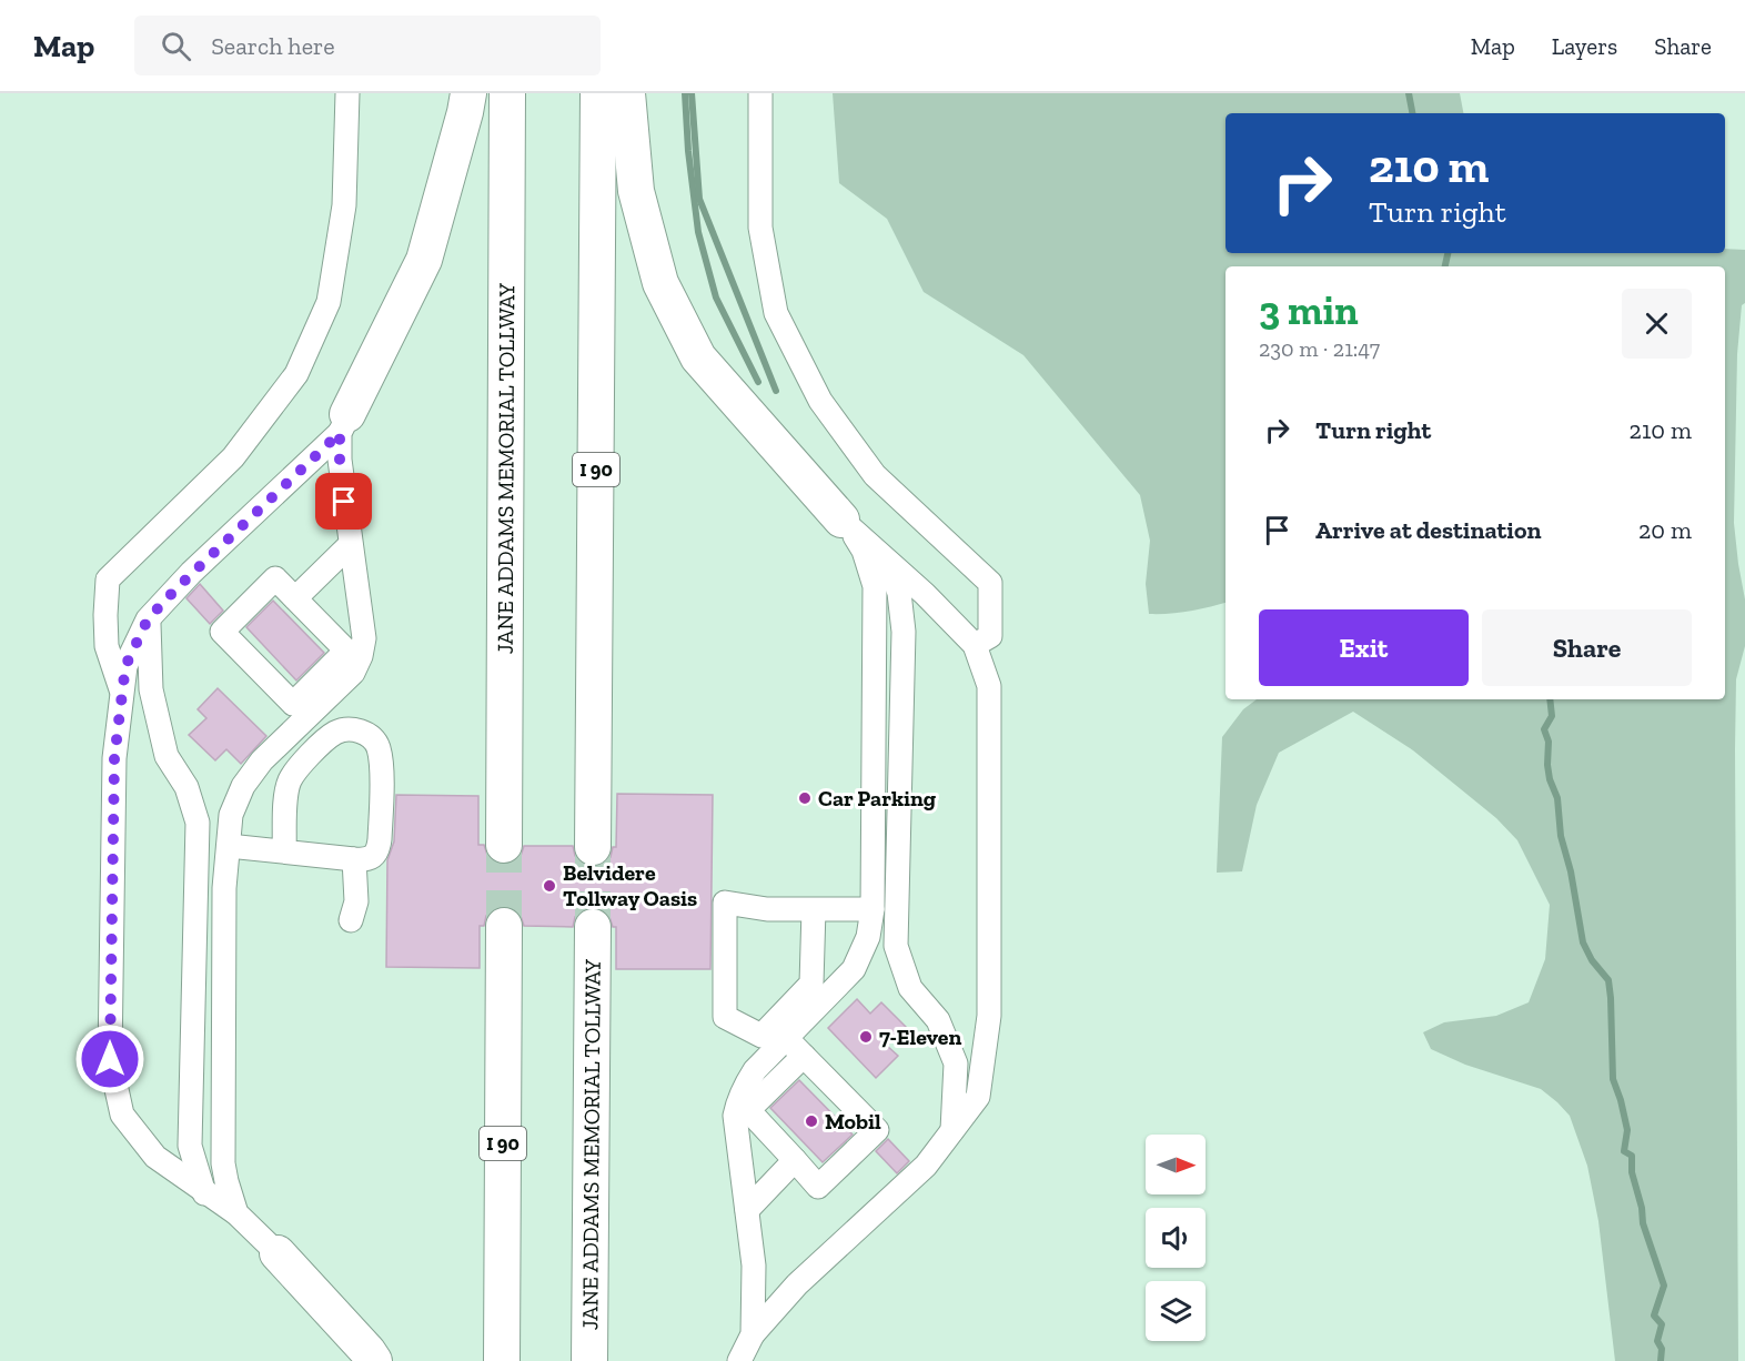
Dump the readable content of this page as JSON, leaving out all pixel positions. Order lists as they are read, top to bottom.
{
  "streets": {
    "highway": ["JANE ADDAMS MEMORIAL TOLLWAY", "I 90"]
  },
  "places": [
    "Car Parking",
    "Belvidere Tollway Oasis",
    "7-Eleven",
    "Mobil"
  ],
  "north": "right",
  "page": {
    "header": "Map",
    "search": "Search here",
    "nav": ["Map", "Layers", "Share"],
    "turn": ["210 m", "Turn right"],
    "heading": ["3 min", "230 m · 21:47"],
    "list": [
      {
        "name": "Turn right",
        "value": "210 m"
      },
      {
        "name": "Arrive at destination",
        "value": "20 m"
      }
    ],
    "buttons": ["Exit", "Share"]
  }
}
